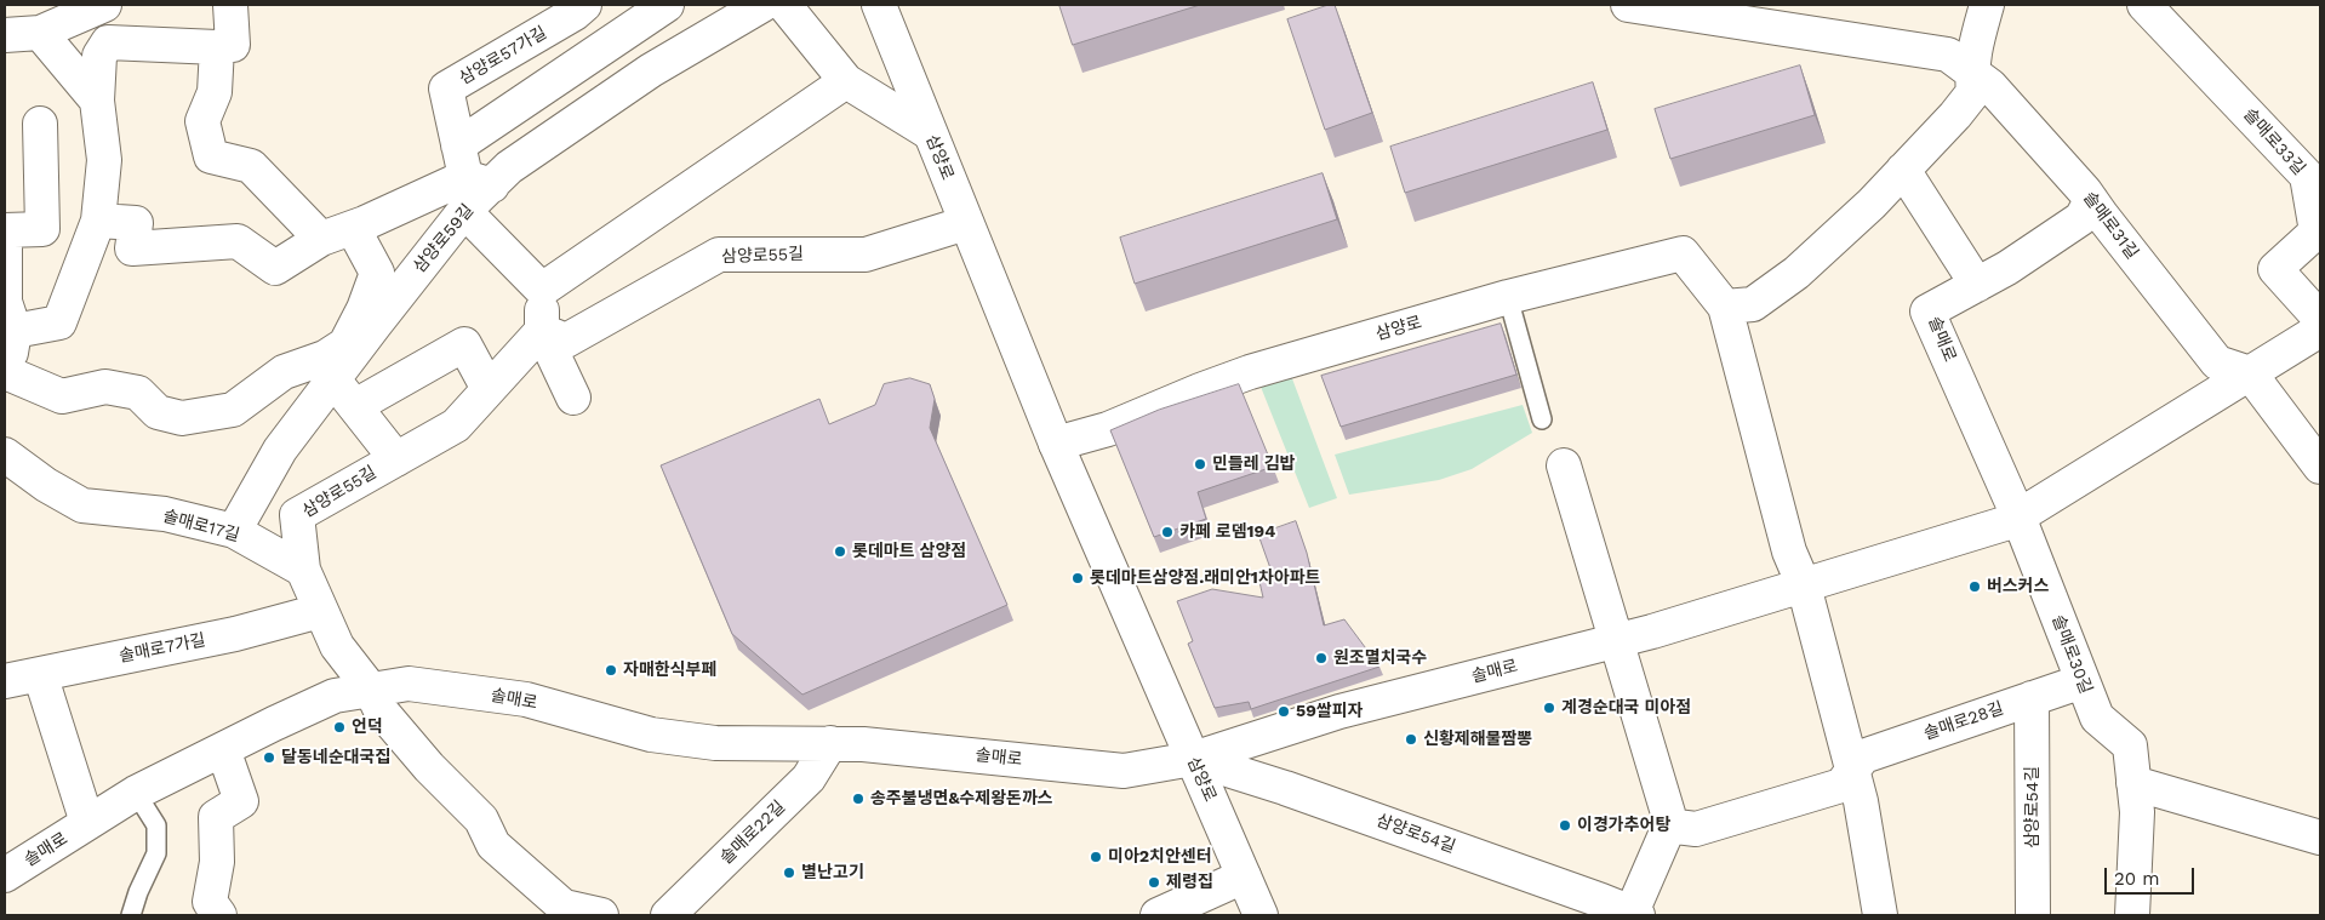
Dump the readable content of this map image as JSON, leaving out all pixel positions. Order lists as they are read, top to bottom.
{
  "streets": {
    "street": [
      "삼양로57가길",
      "솔매로33길",
      "삼양로",
      "솔매로31길",
      "삼양로59길",
      "삼양로55길",
      "솔매로",
      "솔매로17길",
      "솔매로7가길",
      "솔매로30길",
      "솔매로28길",
      "삼양로54길",
      "솔매로22길"
    ]
  },
  "crossings": [
    ["삼양로57가길", "삼양로59길"],
    ["삼양로", "삼양로55길"],
    ["삼양로", "솔매로"],
    ["삼양로", "삼양로54길"],
    ["솔매로31길", "솔매로"],
    ["삼양로59길", "삼양로55길"],
    ["삼양로59길", "솔매로17길"],
    ["삼양로55길", "솔매로17길"],
    ["솔매로", "솔매로30길"],
    ["솔매로", "삼양로54길"],
    ["솔매로", "솔매로22길"],
    ["솔매로30길", "솔매로28길"],
    ["솔매로28길", "삼양로54길"]
  ],
  "places": [
    "민들레 김밥",
    "카페 로뎀194",
    "롯데마트 삼양점",
    "롯데마트삼양점.래미안1차아파트",
    "버스커스",
    "원조멸치국수",
    "자매한식부페",
    "계경순대국 미아점",
    "59쌀피자",
    "언덕",
    "신황제해물짬뽕",
    "달동네순대국집",
    "송주불냉면&수제왕돈까스",
    "이경가추어탕",
    "미아2치안센터",
    "별난고기",
    "제령집"
  ],
  "scale_bar": "20 m"
}
